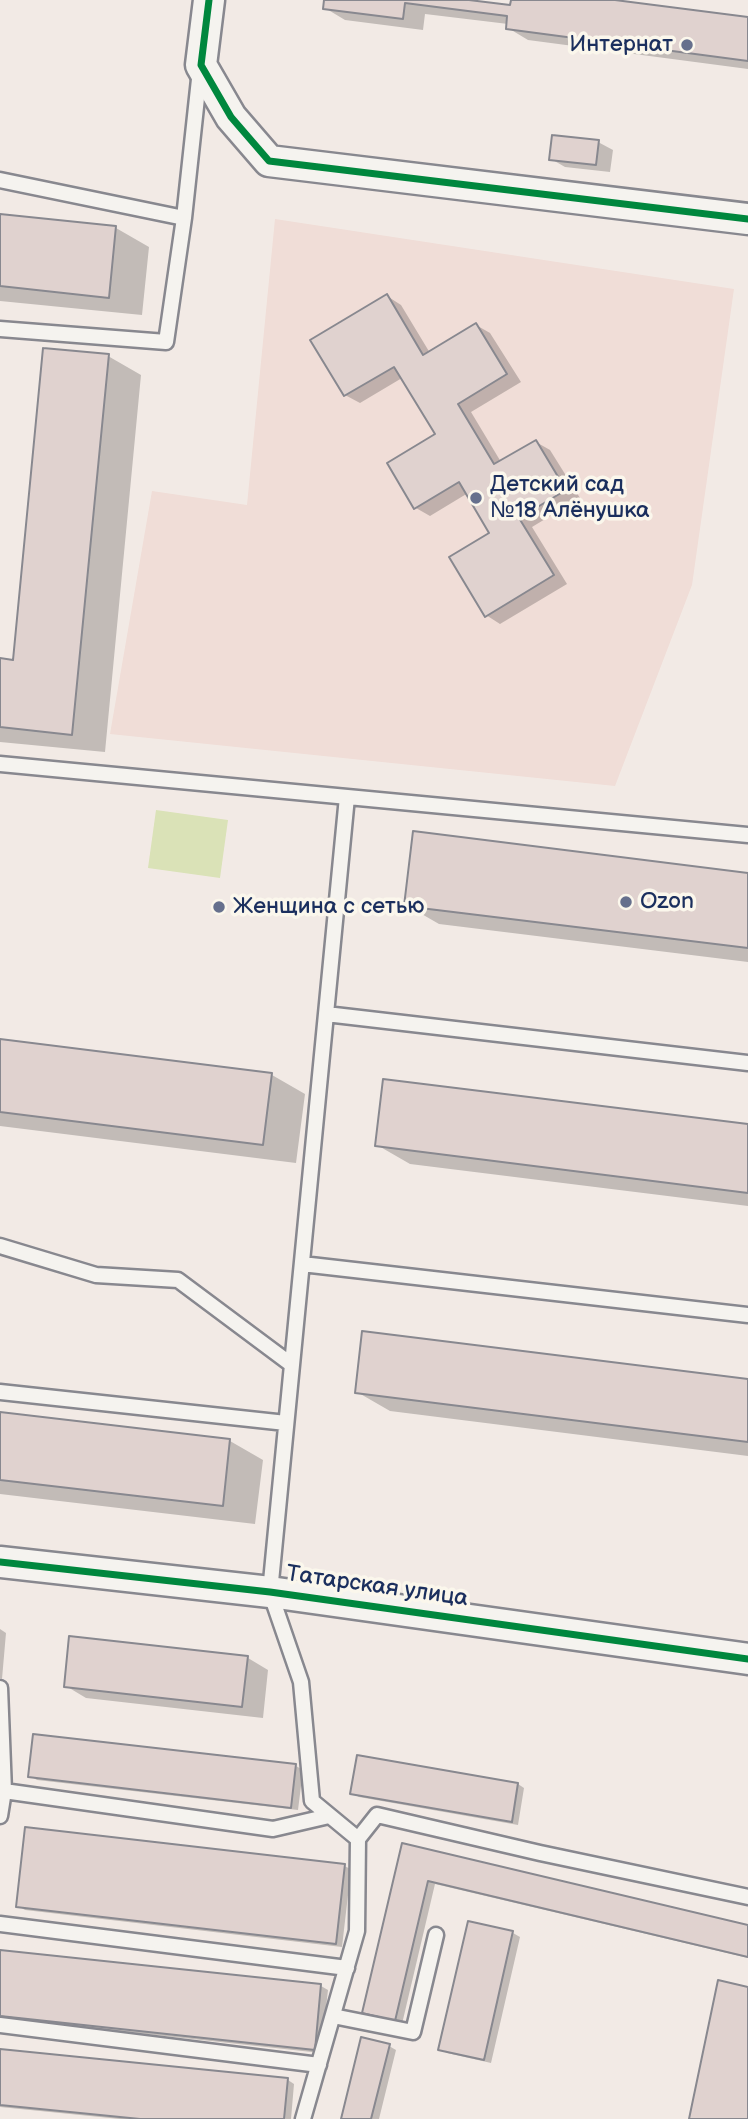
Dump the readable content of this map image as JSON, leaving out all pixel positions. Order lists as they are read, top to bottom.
{
  "streets": {
    "street": ["Татарская улица"]
  },
  "places": [
    "Интернат",
    "Детский сад №18 Алёнушка",
    "Ozon",
    "Женщина с сетью"
  ]
}
